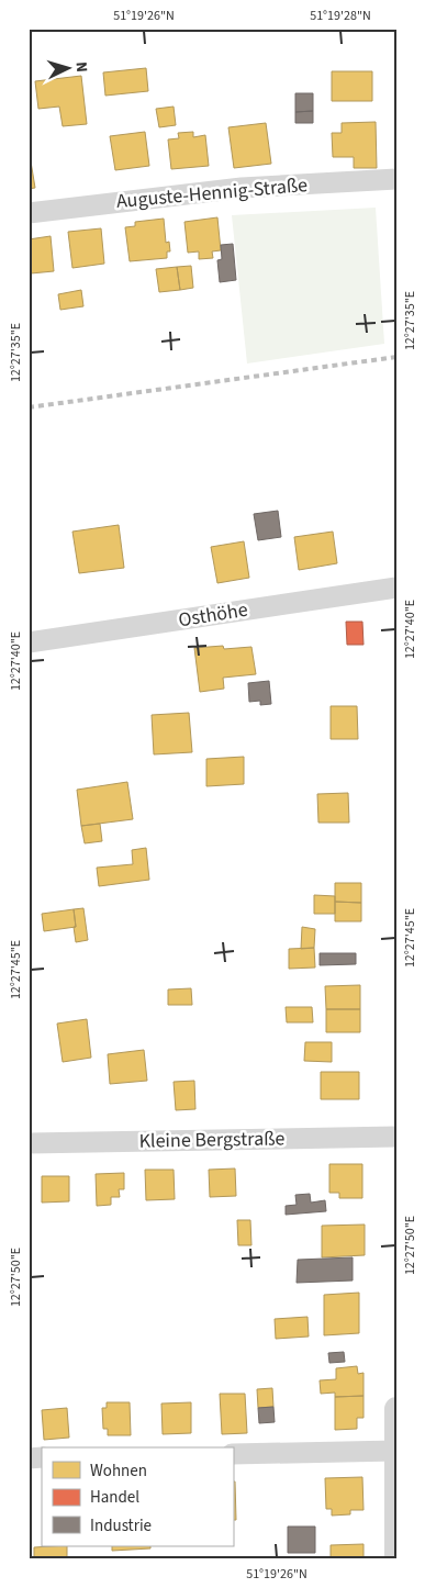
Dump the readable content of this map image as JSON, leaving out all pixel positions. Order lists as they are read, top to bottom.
{
  "streets": {
    "street": ["Auguste-Hennig-Straße", "Osthöhe", "Kleine Bergstraße"]
  },
  "legend": ["Wohnen", "Handel", "Industrie"],
  "north": "right",
  "coordinates": [
    "51°19'26\"N",
    "51°19'28\"N",
    "12°27'35\"E",
    "12°27'40\"E",
    "12°27'45\"E",
    "12°27'50\"E"
  ]
}
